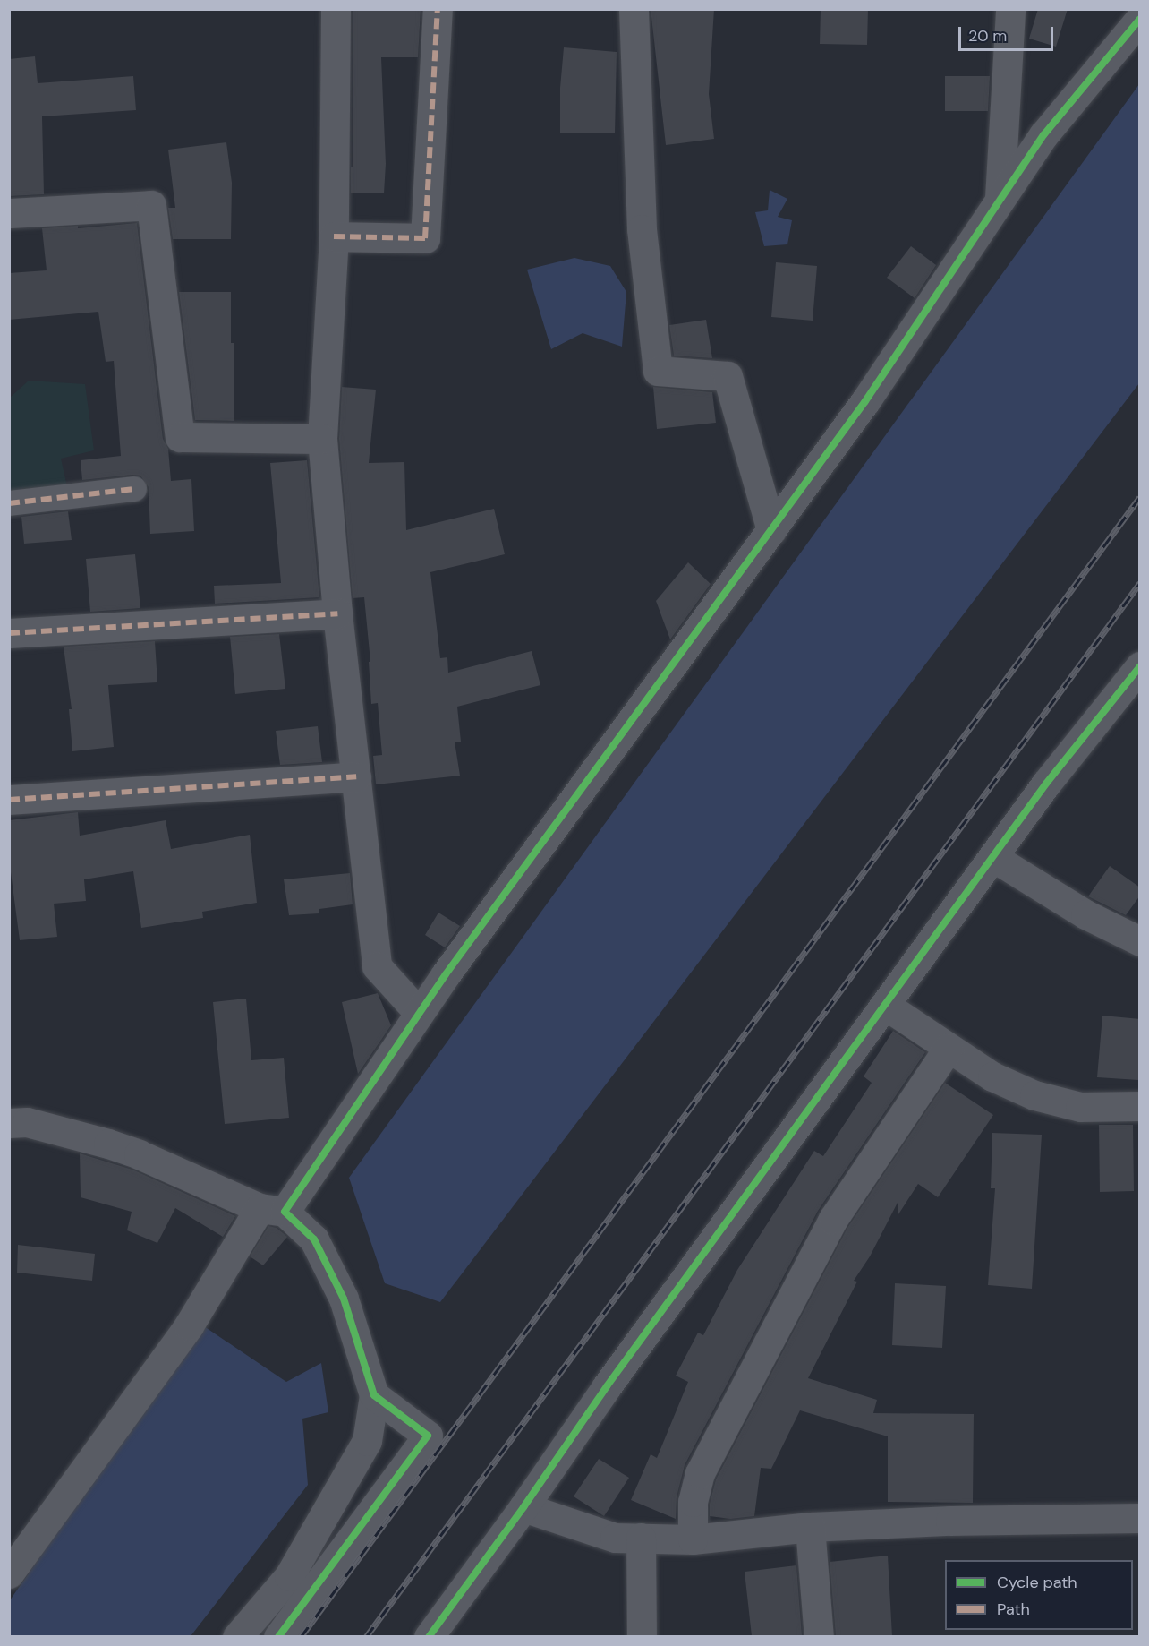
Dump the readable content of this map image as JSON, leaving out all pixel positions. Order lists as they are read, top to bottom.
{
  "legend": ["Cycle path", "Path"],
  "scale_bar": "20 m"
}
